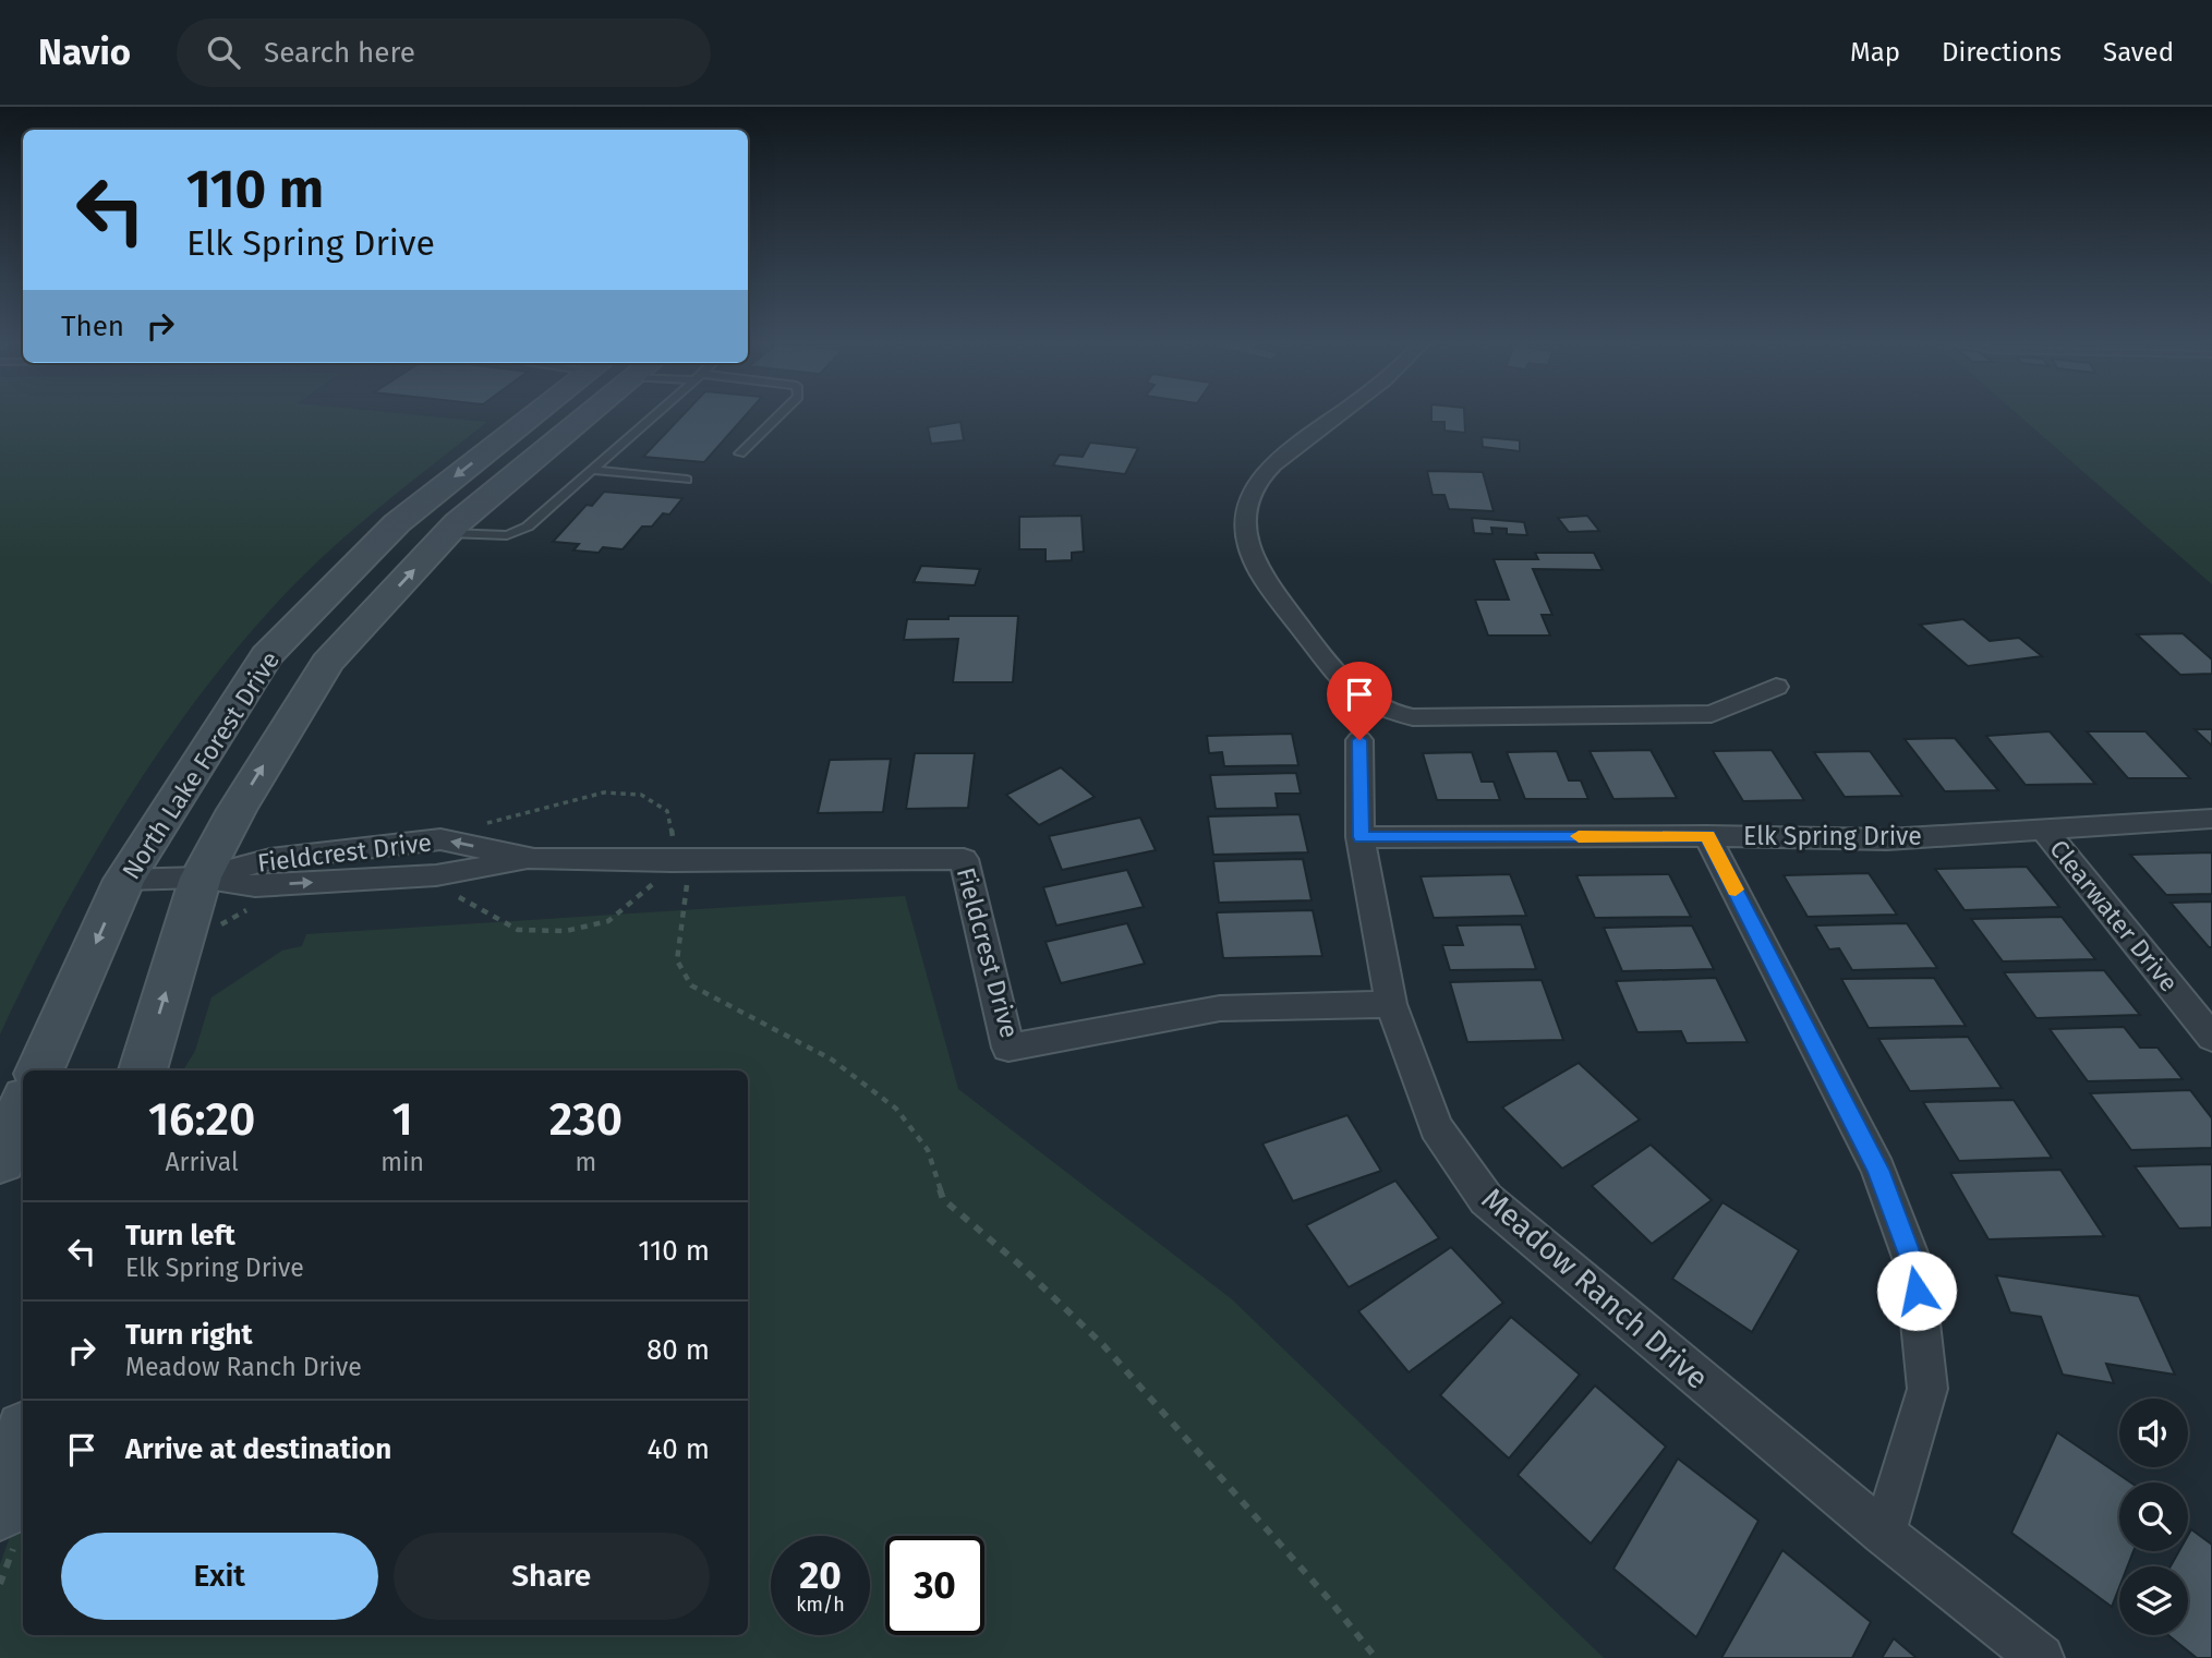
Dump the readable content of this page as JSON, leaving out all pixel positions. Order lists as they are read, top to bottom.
{
  "streets": {
    "main road": ["North Lake Forest Drive"],
    "street": [
      "Elk Spring Drive",
      "Fieldcrest Drive",
      "Clearwater Drive",
      "Meadow Ranch Drive"
    ]
  },
  "crossings": [
    ["North Lake Forest Drive", "Fieldcrest Drive"],
    ["Elk Spring Drive", "Clearwater Drive"],
    ["Elk Spring Drive", "Meadow Ranch Drive"],
    ["Fieldcrest Drive", "Meadow Ranch Drive"]
  ],
  "page": {
    "header": "Navio",
    "search": "Search here",
    "nav": ["Map", "Directions", "Saved"],
    "turn": ["110 m", "Elk Spring Drive"],
    "then": "Then",
    "eta": [
      "16:20",
      "Arrival",
      "1",
      "min",
      "230",
      "m"
    ],
    "list": [
      {
        "name": "Turn left",
        "note": "Elk Spring Drive",
        "value": "110 m"
      },
      {
        "name": "Turn right",
        "note": "Meadow Ranch Drive",
        "value": "80 m"
      },
      {
        "name": "Arrive at destination",
        "value": "40 m"
      }
    ],
    "buttons": ["Exit", "Share"],
    "speed": "20 km/h",
    "limit": "30"
  }
}
